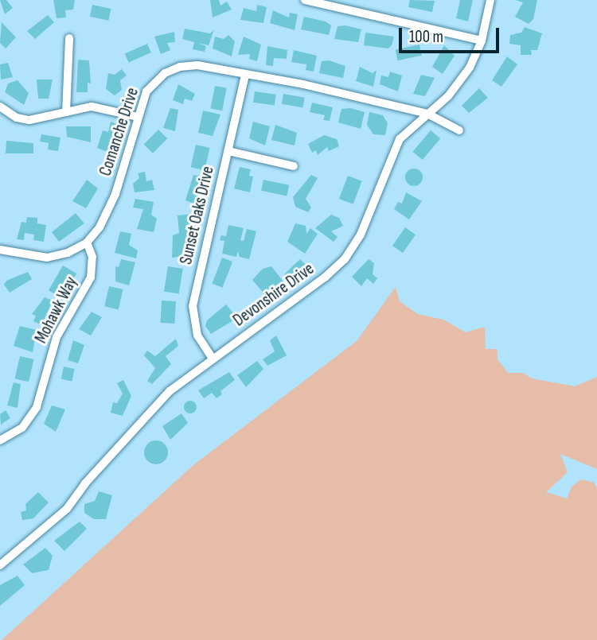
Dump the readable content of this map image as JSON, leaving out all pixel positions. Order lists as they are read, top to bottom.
{
  "streets": {
    "street": [
      "Comanche Drive",
      "Sunset Oaks Drive",
      "Devonshire Drive",
      "Mohawk Way"
    ]
  },
  "crossings": [
    ["Comanche Drive", "Sunset Oaks Drive"],
    ["Comanche Drive", "Devonshire Drive"],
    ["Comanche Drive", "Mohawk Way"],
    ["Sunset Oaks Drive", "Devonshire Drive"]
  ],
  "scale_bar": "100 m"
}
